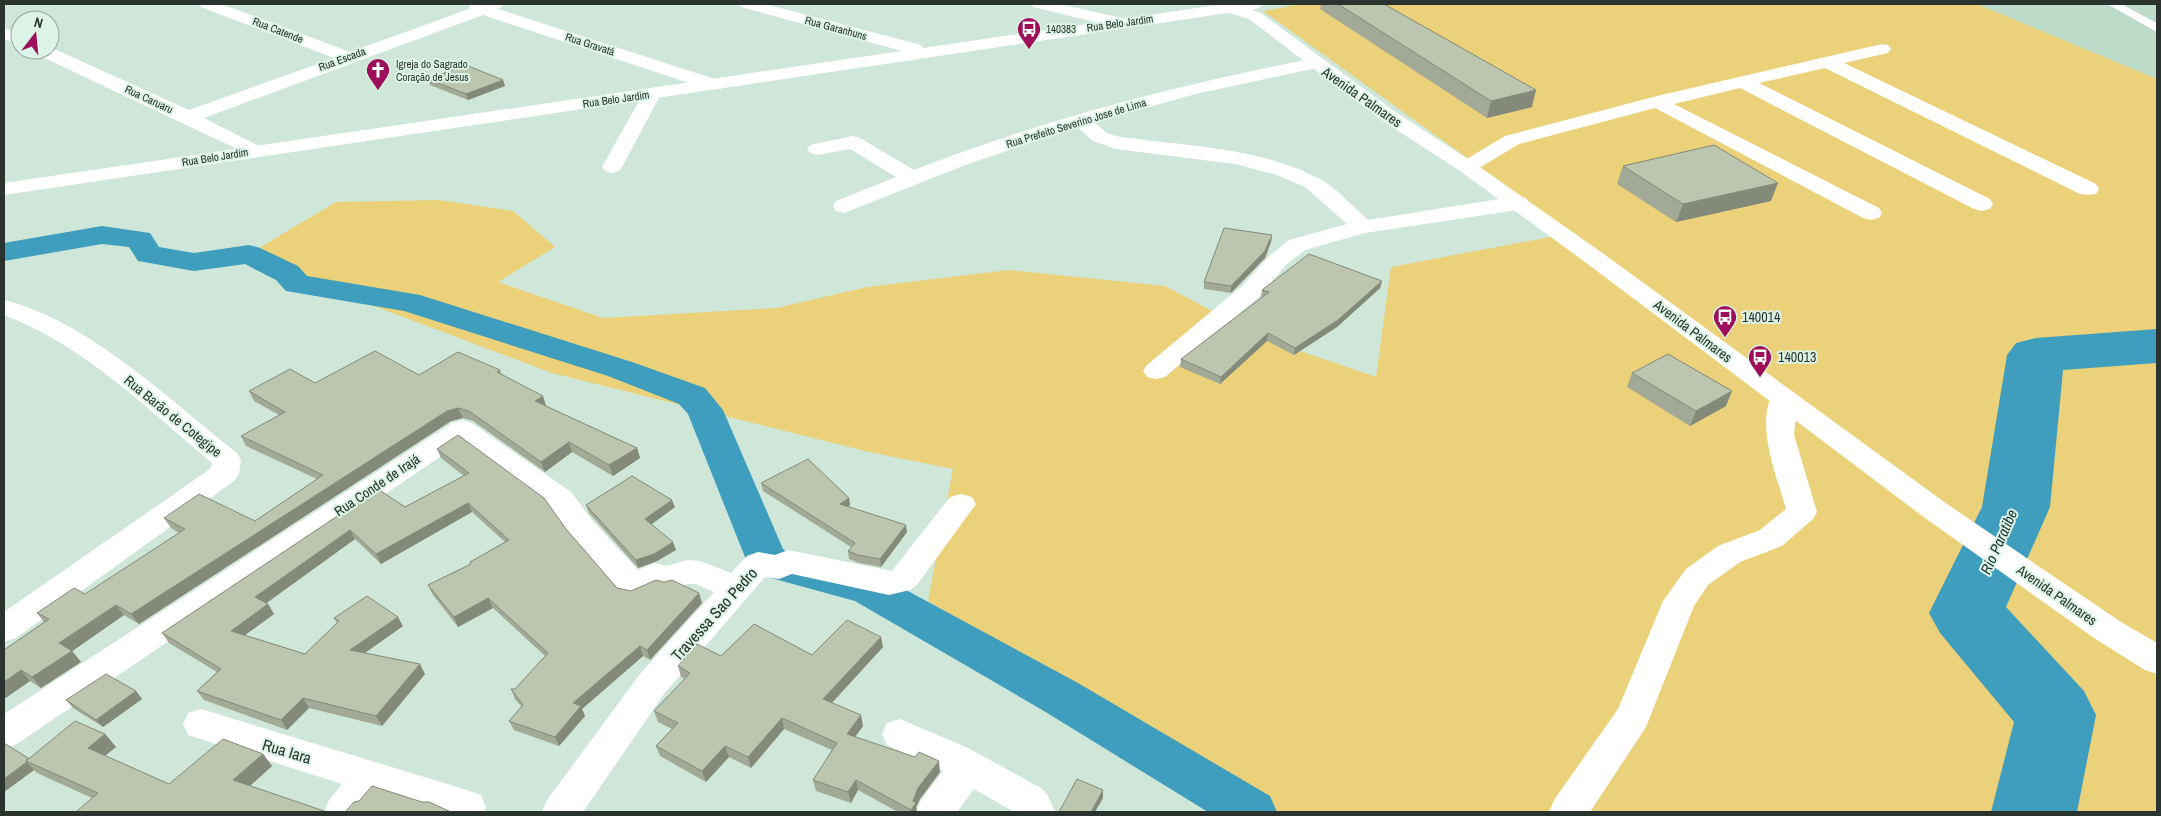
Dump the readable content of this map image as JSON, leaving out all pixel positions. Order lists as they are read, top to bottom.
{
  "streets": {
    "street": [
      "Rua Belo Jardim",
      "Rua Garanhuns",
      "Rua Catende",
      "Rua Gravatá",
      "Rua Escada",
      "Avenida Palmares",
      "Rua Caruaru",
      "Rua Prefeito Severino Jose de Lima",
      "Rua Barão de Cotegipe",
      "Rua Conde de Irajá",
      "Travessa Sao Pedro",
      "Rua Iara"
    ]
  },
  "crossings": [
    ["Rua Belo Jardim", "Rua Garanhuns"],
    ["Rua Belo Jardim", "Rua Gravatá"],
    ["Rua Belo Jardim", "Avenida Palmares"],
    ["Rua Belo Jardim", "Rua Caruaru"],
    ["Rua Catende", "Rua Escada"],
    ["Rua Gravatá", "Rua Escada"],
    ["Rua Escada", "Rua Caruaru"],
    ["Avenida Palmares", "Rua Prefeito Severino Jose de Lima"],
    ["Rua Conde de Irajá", "Travessa Sao Pedro"]
  ],
  "water": ["Rio Paratibe"],
  "places": {
    "bus stop": ["140383", "140014", "140013"],
    "church": ["Igreja do Sagrado Coração de Jesus"]
  },
  "north": "top"
}
